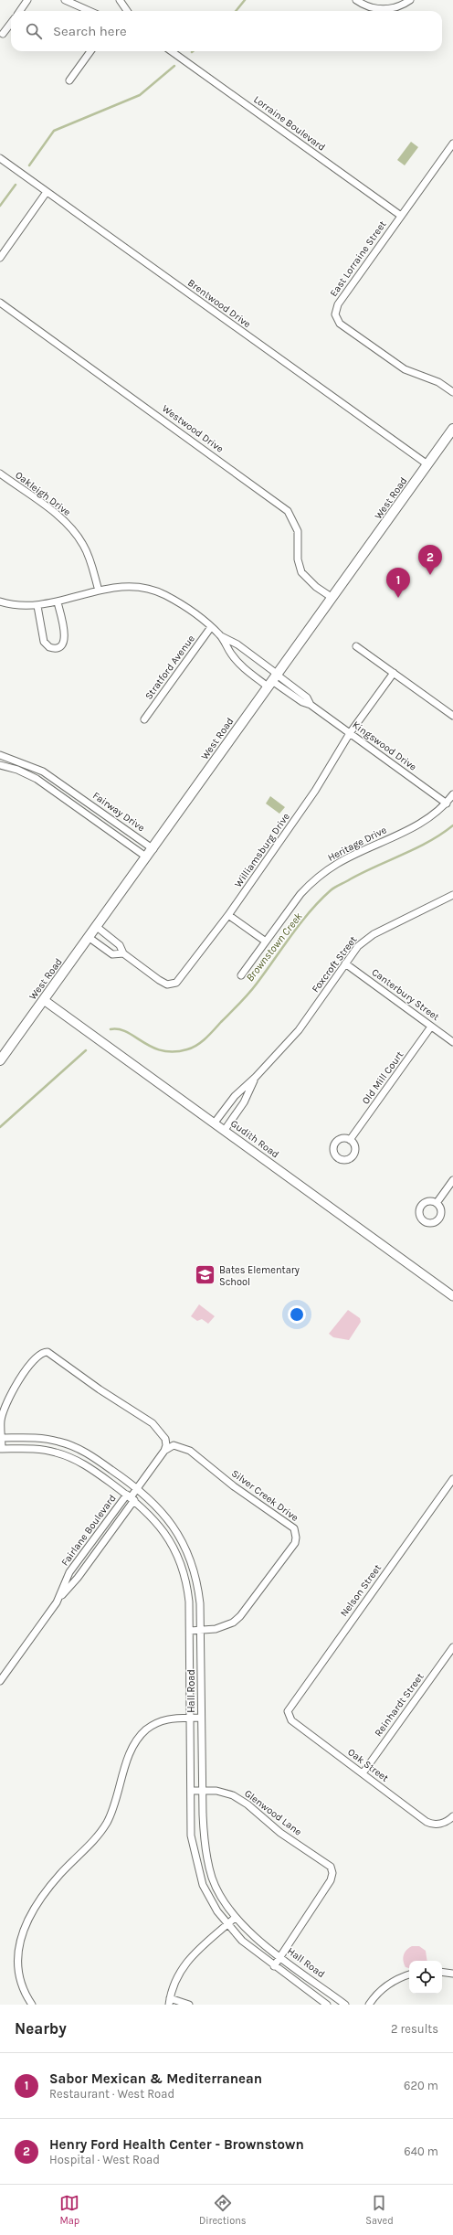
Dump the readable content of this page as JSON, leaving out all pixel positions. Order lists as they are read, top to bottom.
{
  "streets": {
    "main road": ["West Road"],
    "street": [
      "Lorraine Boulevard",
      "East Lorraine Street",
      "Brentwood Drive",
      "Westwood Drive",
      "Oakleigh Drive",
      "Stratford Avenue",
      "Kingswood Drive",
      "Fairway Drive",
      "Heritage Drive",
      "Williamsburg Drive",
      "Foxcroft Street",
      "Canterbury Street",
      "Old Mill Court",
      "Gudith Road",
      "Silver Creek Drive",
      "Fairlane Boulevard",
      "Nelson Street",
      "Hall Road",
      "Reinhardt Street",
      "Oak Street",
      "Glenwood Lane"
    ]
  },
  "crossings": [
    ["Lorraine Boulevard", "East Lorraine Street"],
    ["Brentwood Drive", "West Road"],
    ["Westwood Drive", "West Road"],
    ["West Road", "Kingswood Drive"],
    ["West Road", "Fairway Drive"],
    ["West Road", "Williamsburg Drive"],
    ["West Road", "Gudith Road"],
    ["Kingswood Drive", "Heritage Drive"],
    ["Kingswood Drive", "Williamsburg Drive"],
    ["Foxcroft Street", "Canterbury Street"],
    ["Foxcroft Street", "Gudith Road"],
    ["Canterbury Street", "Old Mill Court"],
    ["Silver Creek Drive", "Hall Road"],
    ["Fairlane Boulevard", "Hall Road"],
    ["Nelson Street", "Oak Street"],
    ["Hall Road", "Glenwood Lane"],
    ["Reinhardt Street", "Oak Street"]
  ],
  "water": ["Brownstown Creek"],
  "places": {
    "school or university": ["Bates Elementary School"]
  },
  "page": {
    "search": "Search here",
    "pins": ["2", "1"],
    "heading": ["Nearby", "2 results"],
    "list": [
      {
        "mark": "1",
        "name": "Sabor Mexican & Mediterranean",
        "note": "Restaurant · West Road",
        "value": "620 m"
      },
      {
        "mark": "2",
        "name": "Henry Ford Health Center - Brownstown",
        "note": "Hospital · West Road",
        "value": "640 m"
      }
    ],
    "nav": ["Map", "Directions", "Saved"]
  }
}
